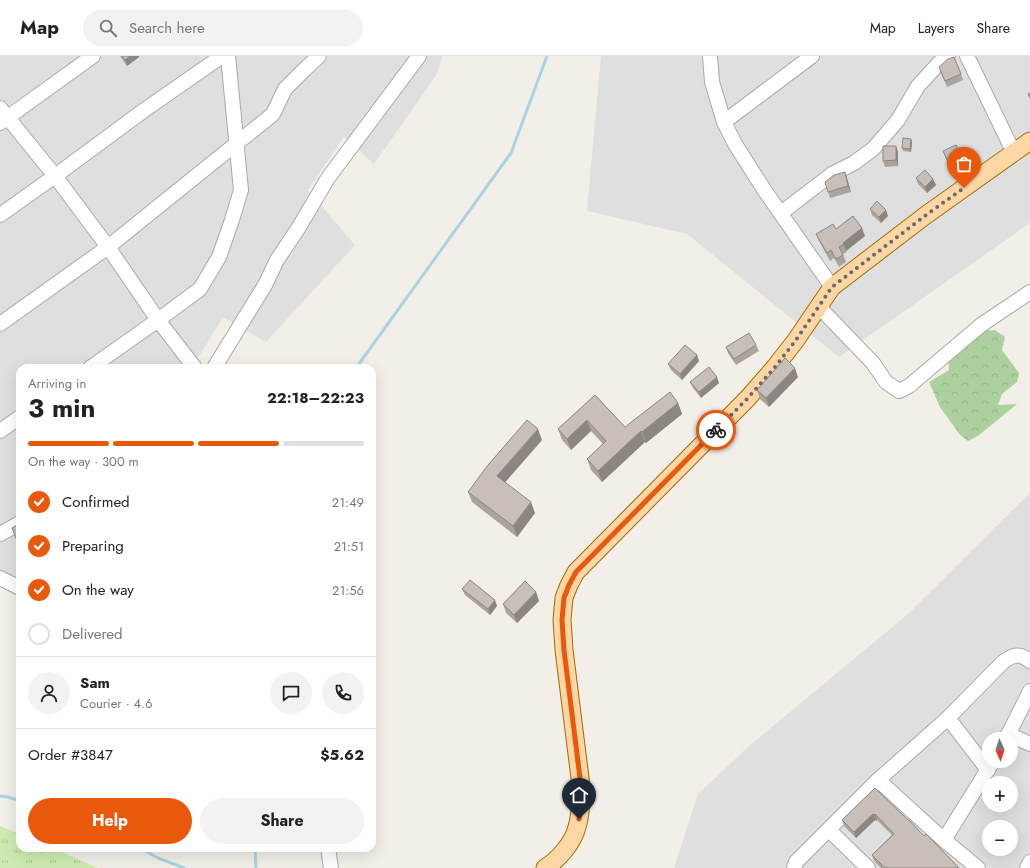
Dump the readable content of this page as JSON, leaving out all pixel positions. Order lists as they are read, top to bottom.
{
  "north": "bottom",
  "page": {
    "header": "Map",
    "search": "Search here",
    "nav": ["Map", "Layers", "Share"],
    "heading": ["3 min", "Arriving in", "22:18–22:23"],
    "panel": [
      "Sam",
      "Courier · 4.6",
      "Order #3847",
      "$5.62"
    ],
    "bar": "On the way · 300 m",
    "list": [
      ["Confirmed", "21:49"],
      ["Preparing", "21:51"],
      ["On the way", "21:56"],
      "Delivered"
    ],
    "map_buttons": ["+", "−"],
    "buttons": ["Help", "Share"]
  }
}
